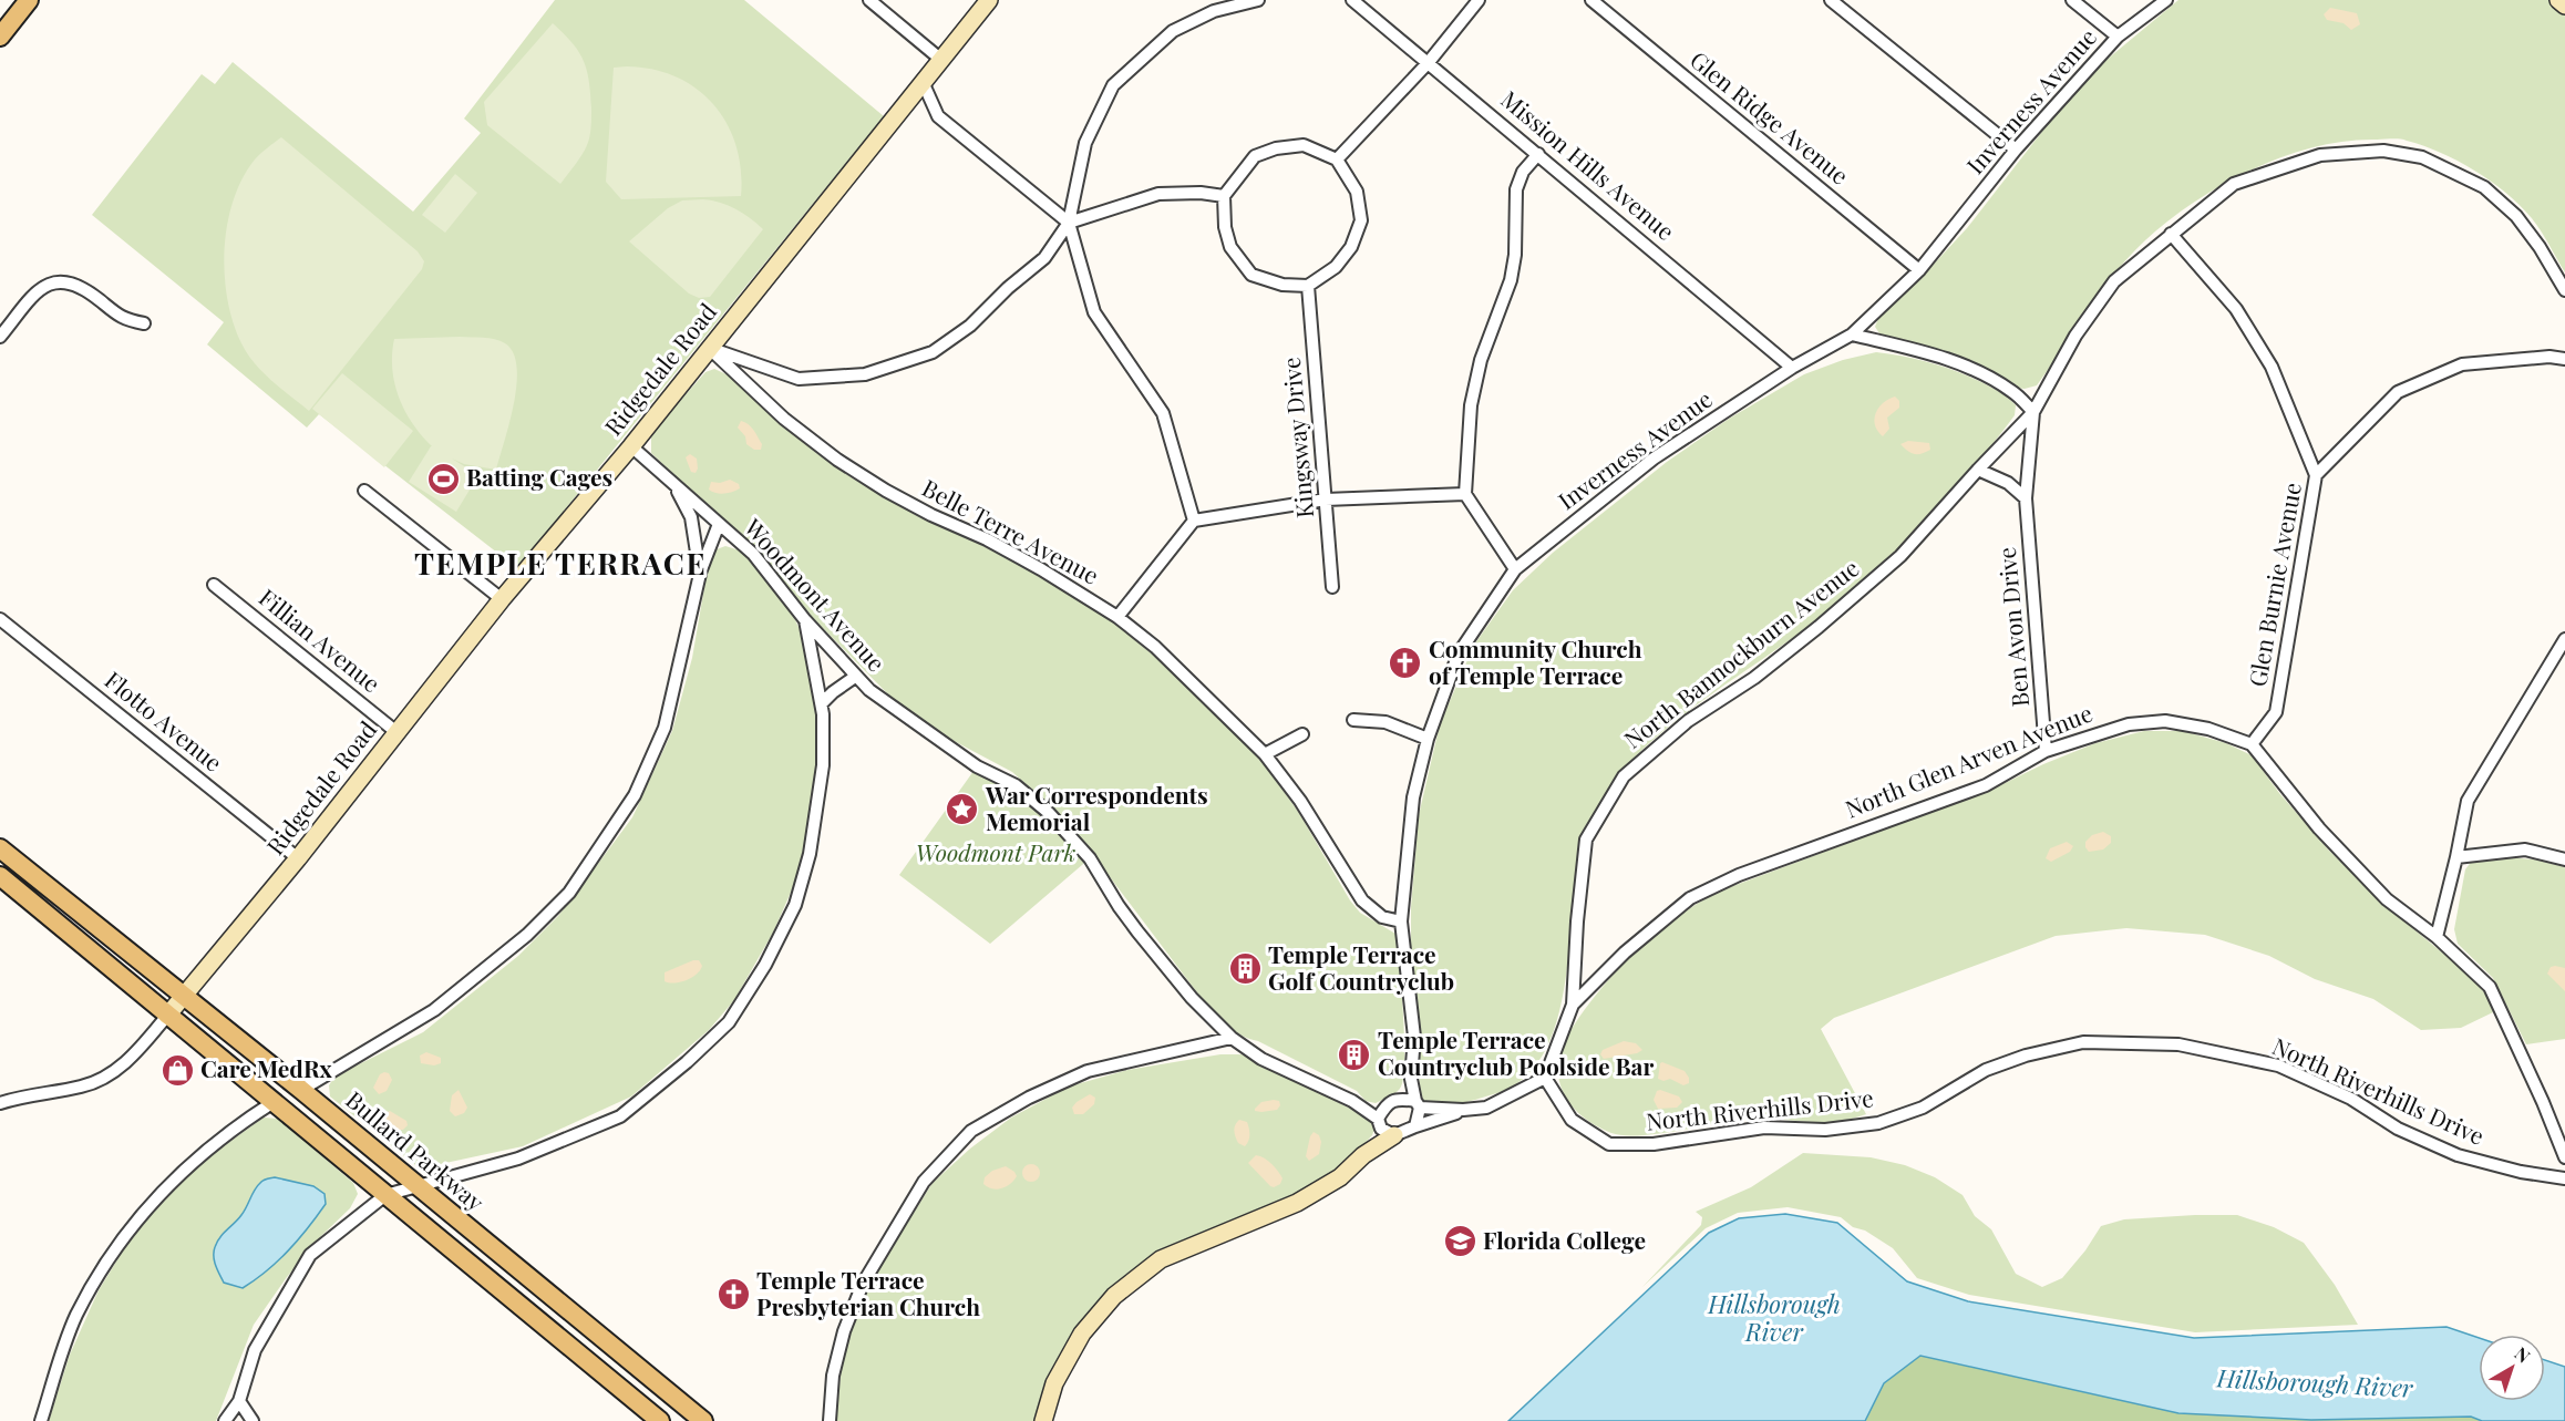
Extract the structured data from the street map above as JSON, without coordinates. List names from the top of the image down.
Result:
{
  "streets": {
    "main road": ["Bullard Parkway"],
    "street": [
      "Inverness Avenue",
      "Glen Ridge Avenue",
      "Mission Hills Avenue",
      "Ridgedale Road",
      "Kingsway Drive",
      "Belle Terre Avenue",
      "Glen Burnie Avenue",
      "Woodmont Avenue",
      "Ben Avon Drive",
      "Fillian Avenue",
      "North Bannockburn Avenue",
      "Flotto Avenue",
      "North Glen Arven Avenue",
      "North Riverhills Drive"
    ]
  },
  "crossings": [
    ["Inverness Avenue", "Glen Ridge Avenue"],
    ["Inverness Avenue", "Mission Hills Avenue"],
    ["Inverness Avenue", "Belle Terre Avenue"],
    ["Ridgedale Road", "Belle Terre Avenue"],
    ["Ridgedale Road", "Woodmont Avenue"],
    ["Ridgedale Road", "Fillian Avenue"],
    ["Ridgedale Road", "Flotto Avenue"],
    ["Ridgedale Road", "Bullard Parkway"],
    ["Glen Burnie Avenue", "North Glen Arven Avenue"],
    ["Ben Avon Drive", "North Bannockburn Avenue"],
    ["Ben Avon Drive", "North Glen Arven Avenue"],
    ["North Bannockburn Avenue", "North Glen Arven Avenue"],
    ["North Glen Arven Avenue", "North Riverhills Drive"]
  ],
  "districts": ["TEMPLE TERRACE"],
  "water": ["Hillsborough River"],
  "parks": ["Woodmont Park"],
  "places": {
    "sports": ["Batting Cages"],
    "church": ["Community Church of Temple Terrace", "Temple Terrace Presbyterian Church"],
    "place": ["War Correspondents Memorial"],
    "building": ["Temple Terrace Golf Countryclub", "Temple Terrace Countryclub Poolside Bar"],
    "shop": ["Care MedRx"],
    "school or university": ["Florida College"]
  },
  "north": "top right"
}
